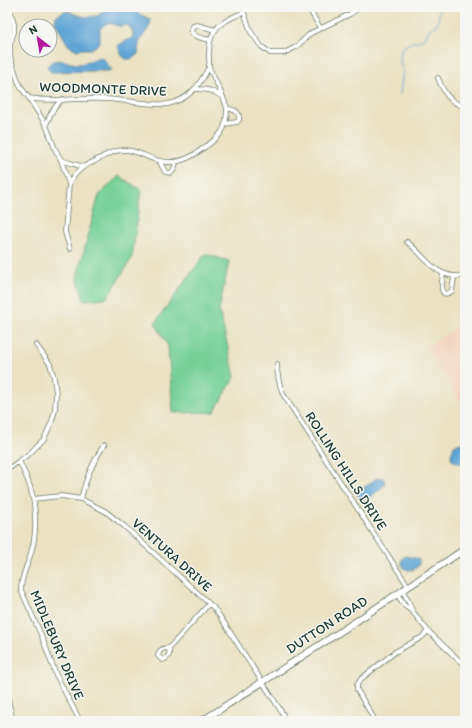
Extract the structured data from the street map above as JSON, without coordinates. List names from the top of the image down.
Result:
{
  "streets": {
    "street": [
      "WOODMONTE DRIVE",
      "ROLLING HILLS DRIVE",
      "VENTURA DRIVE",
      "DUTTON ROAD",
      "MIDLEBURY DRIVE"
    ]
  },
  "crossings": [
    ["ROLLING HILLS DRIVE", "DUTTON ROAD"],
    ["VENTURA DRIVE", "DUTTON ROAD"],
    ["VENTURA DRIVE", "MIDLEBURY DRIVE"]
  ],
  "north": "top left"
}
